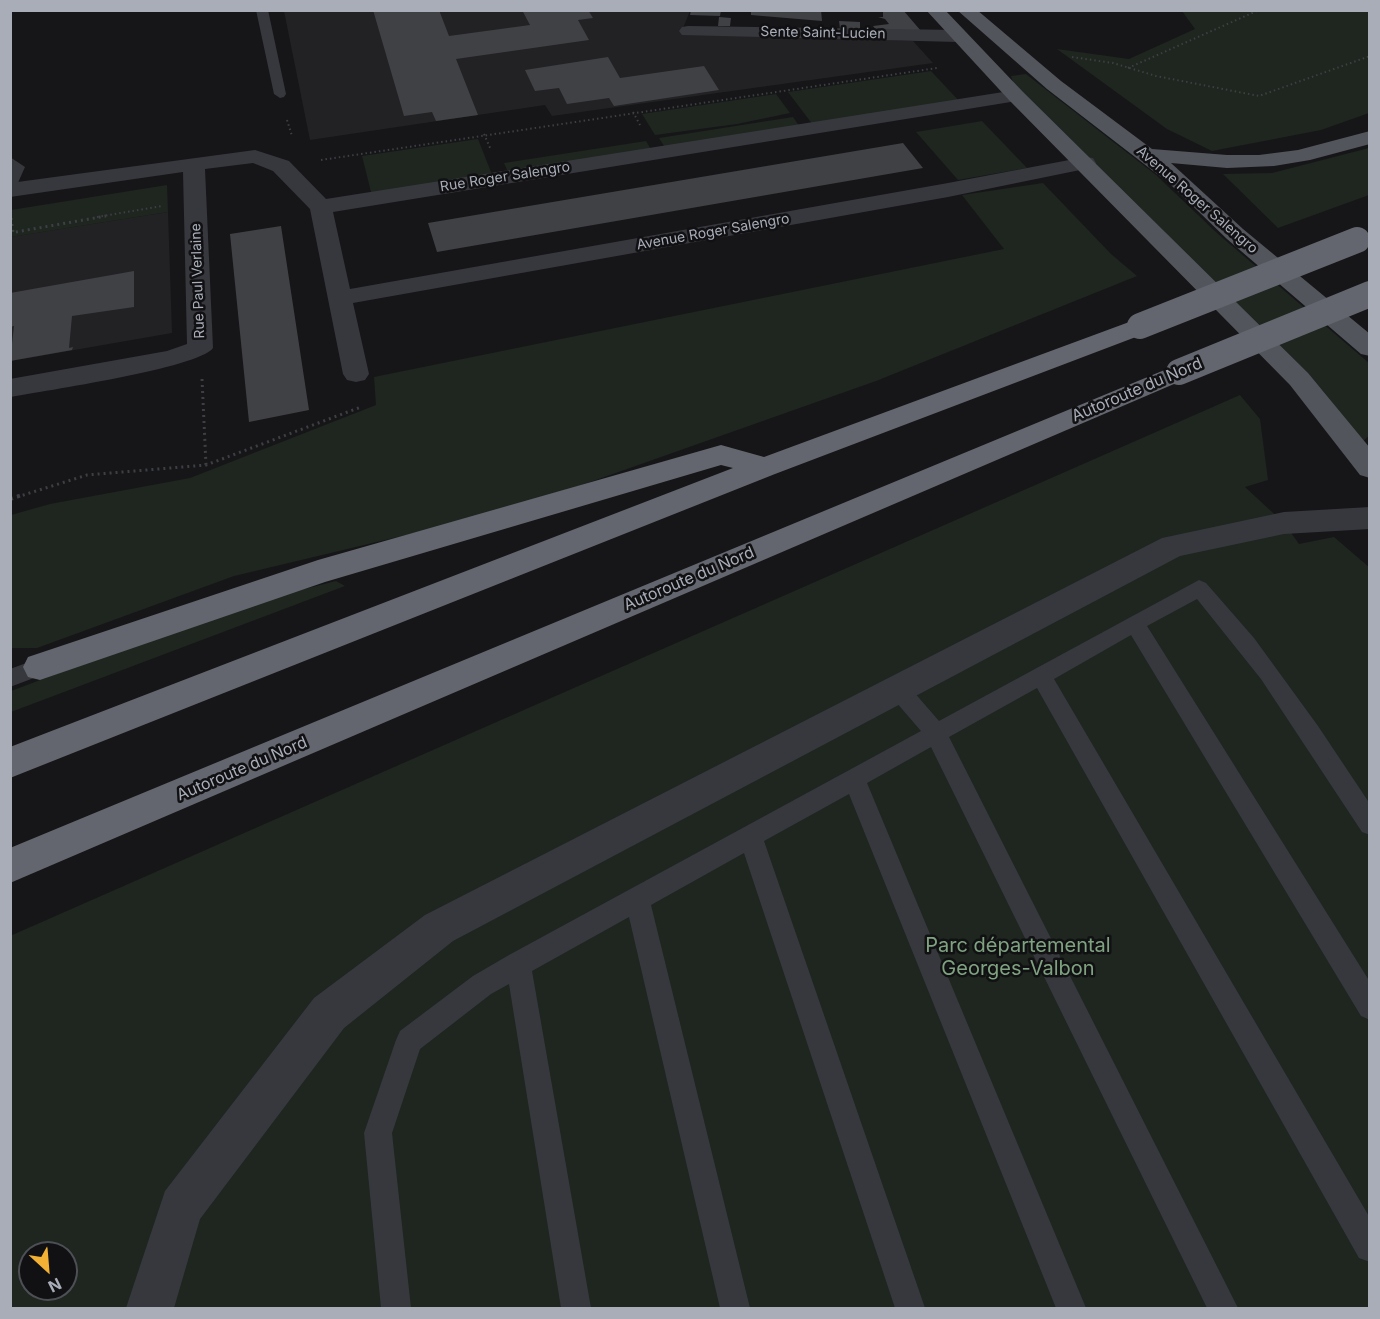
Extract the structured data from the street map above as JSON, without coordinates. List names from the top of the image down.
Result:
{
  "streets": {
    "highway": ["Autoroute du Nord"],
    "main road": ["Avenue Roger Salengro"],
    "street": ["Sente Saint-Lucien", "Rue Roger Salengro", "Rue Paul Verlaine"]
  },
  "parks": ["Parc départemental Georges-Valbon"],
  "north": "bottom right"
}
